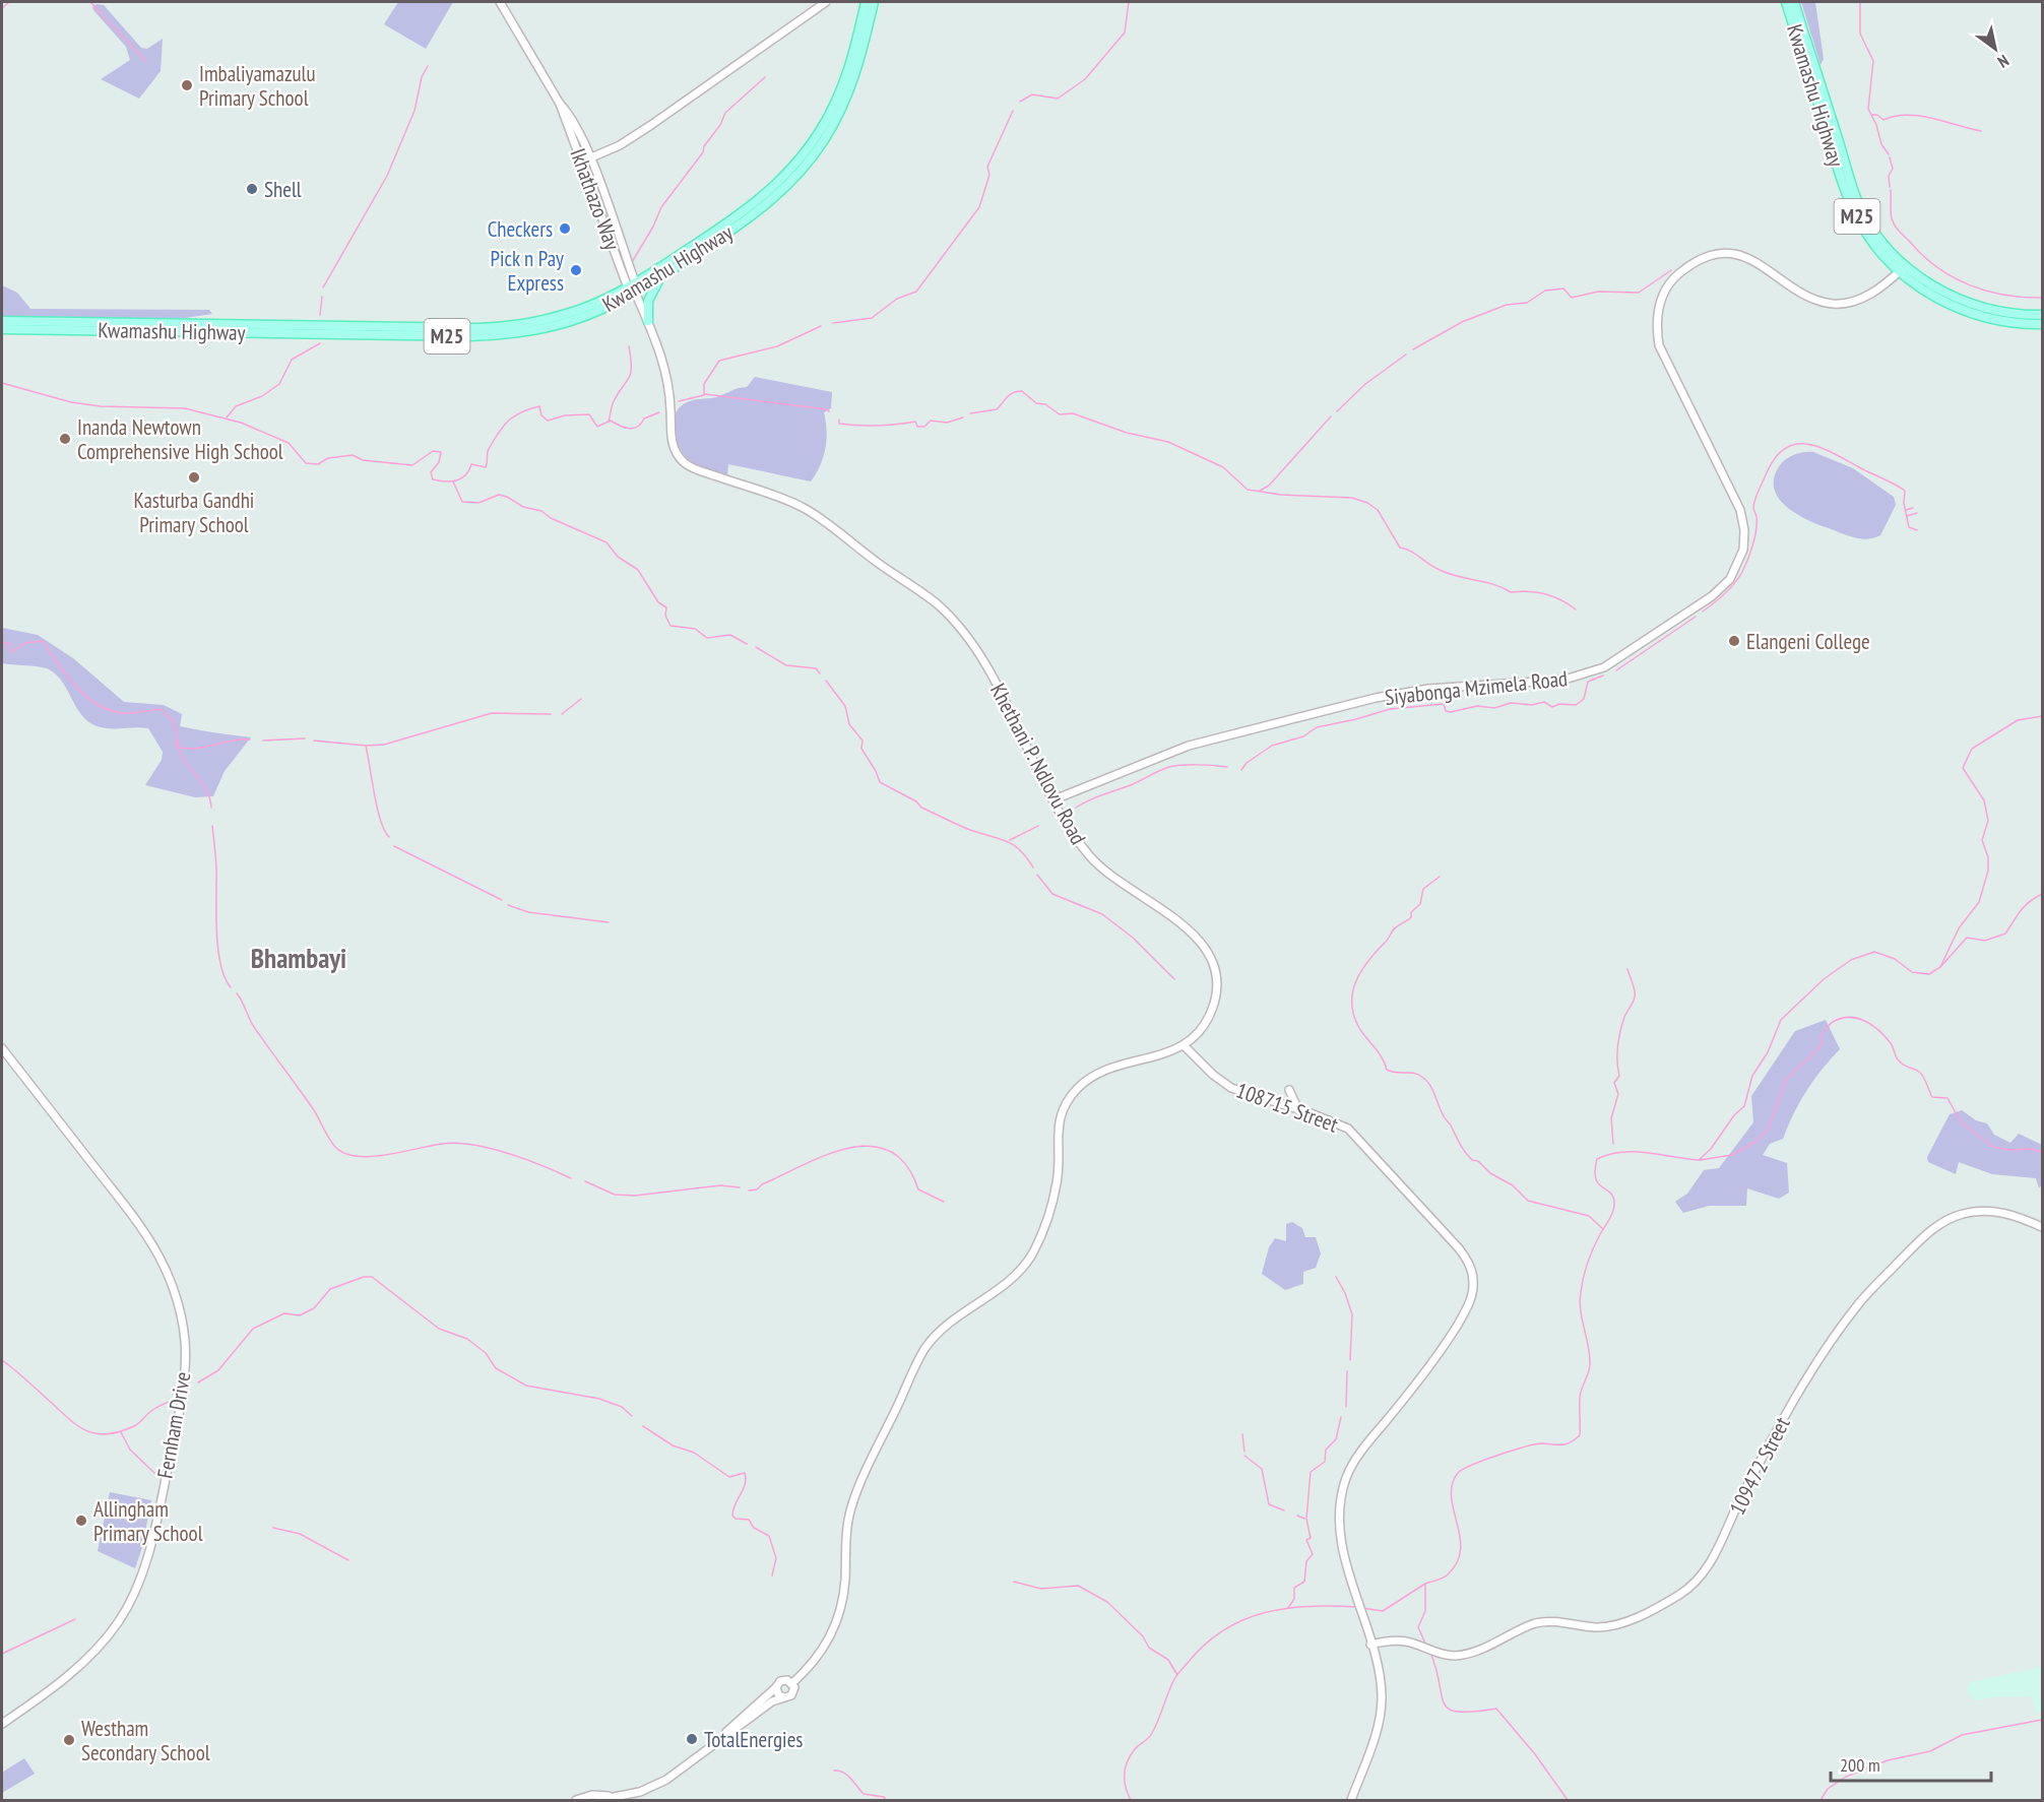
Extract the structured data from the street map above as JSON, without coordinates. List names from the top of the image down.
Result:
{
  "streets": {
    "main road": ["Kwamashu Highway", "M25"],
    "street": [
      "Ikhathazo Way",
      "Siyabonga Mzimela Road",
      "Khethani P. Ndlovu Road",
      "108715 Street",
      "Fernham Drive",
      "109472 Street"
    ]
  },
  "crossings": [
    ["Kwamashu Highway", "Ikhathazo Way"],
    ["Kwamashu Highway", "Siyabonga Mzimela Road"],
    ["Kwamashu Highway", "Khethani P. Ndlovu Road"],
    ["Ikhathazo Way", "Khethani P. Ndlovu Road"],
    ["Siyabonga Mzimela Road", "Khethani P. Ndlovu Road"],
    ["Khethani P. Ndlovu Road", "108715 Street"],
    ["108715 Street", "109472 Street"]
  ],
  "districts": ["Bhambayi"],
  "places": [
    "Imbaliyamazulu Primary School",
    "Shell",
    "Checkers",
    "Pick n Pay Express",
    "Inanda Newtown Comprehensive High School",
    "Kasturba Gandhi Primary School",
    "Elangeni College",
    "Allingham Primary School",
    "TotalEnergies",
    "Westham Secondary School"
  ],
  "scale_bar": "200 m",
  "north": "bottom right"
}
